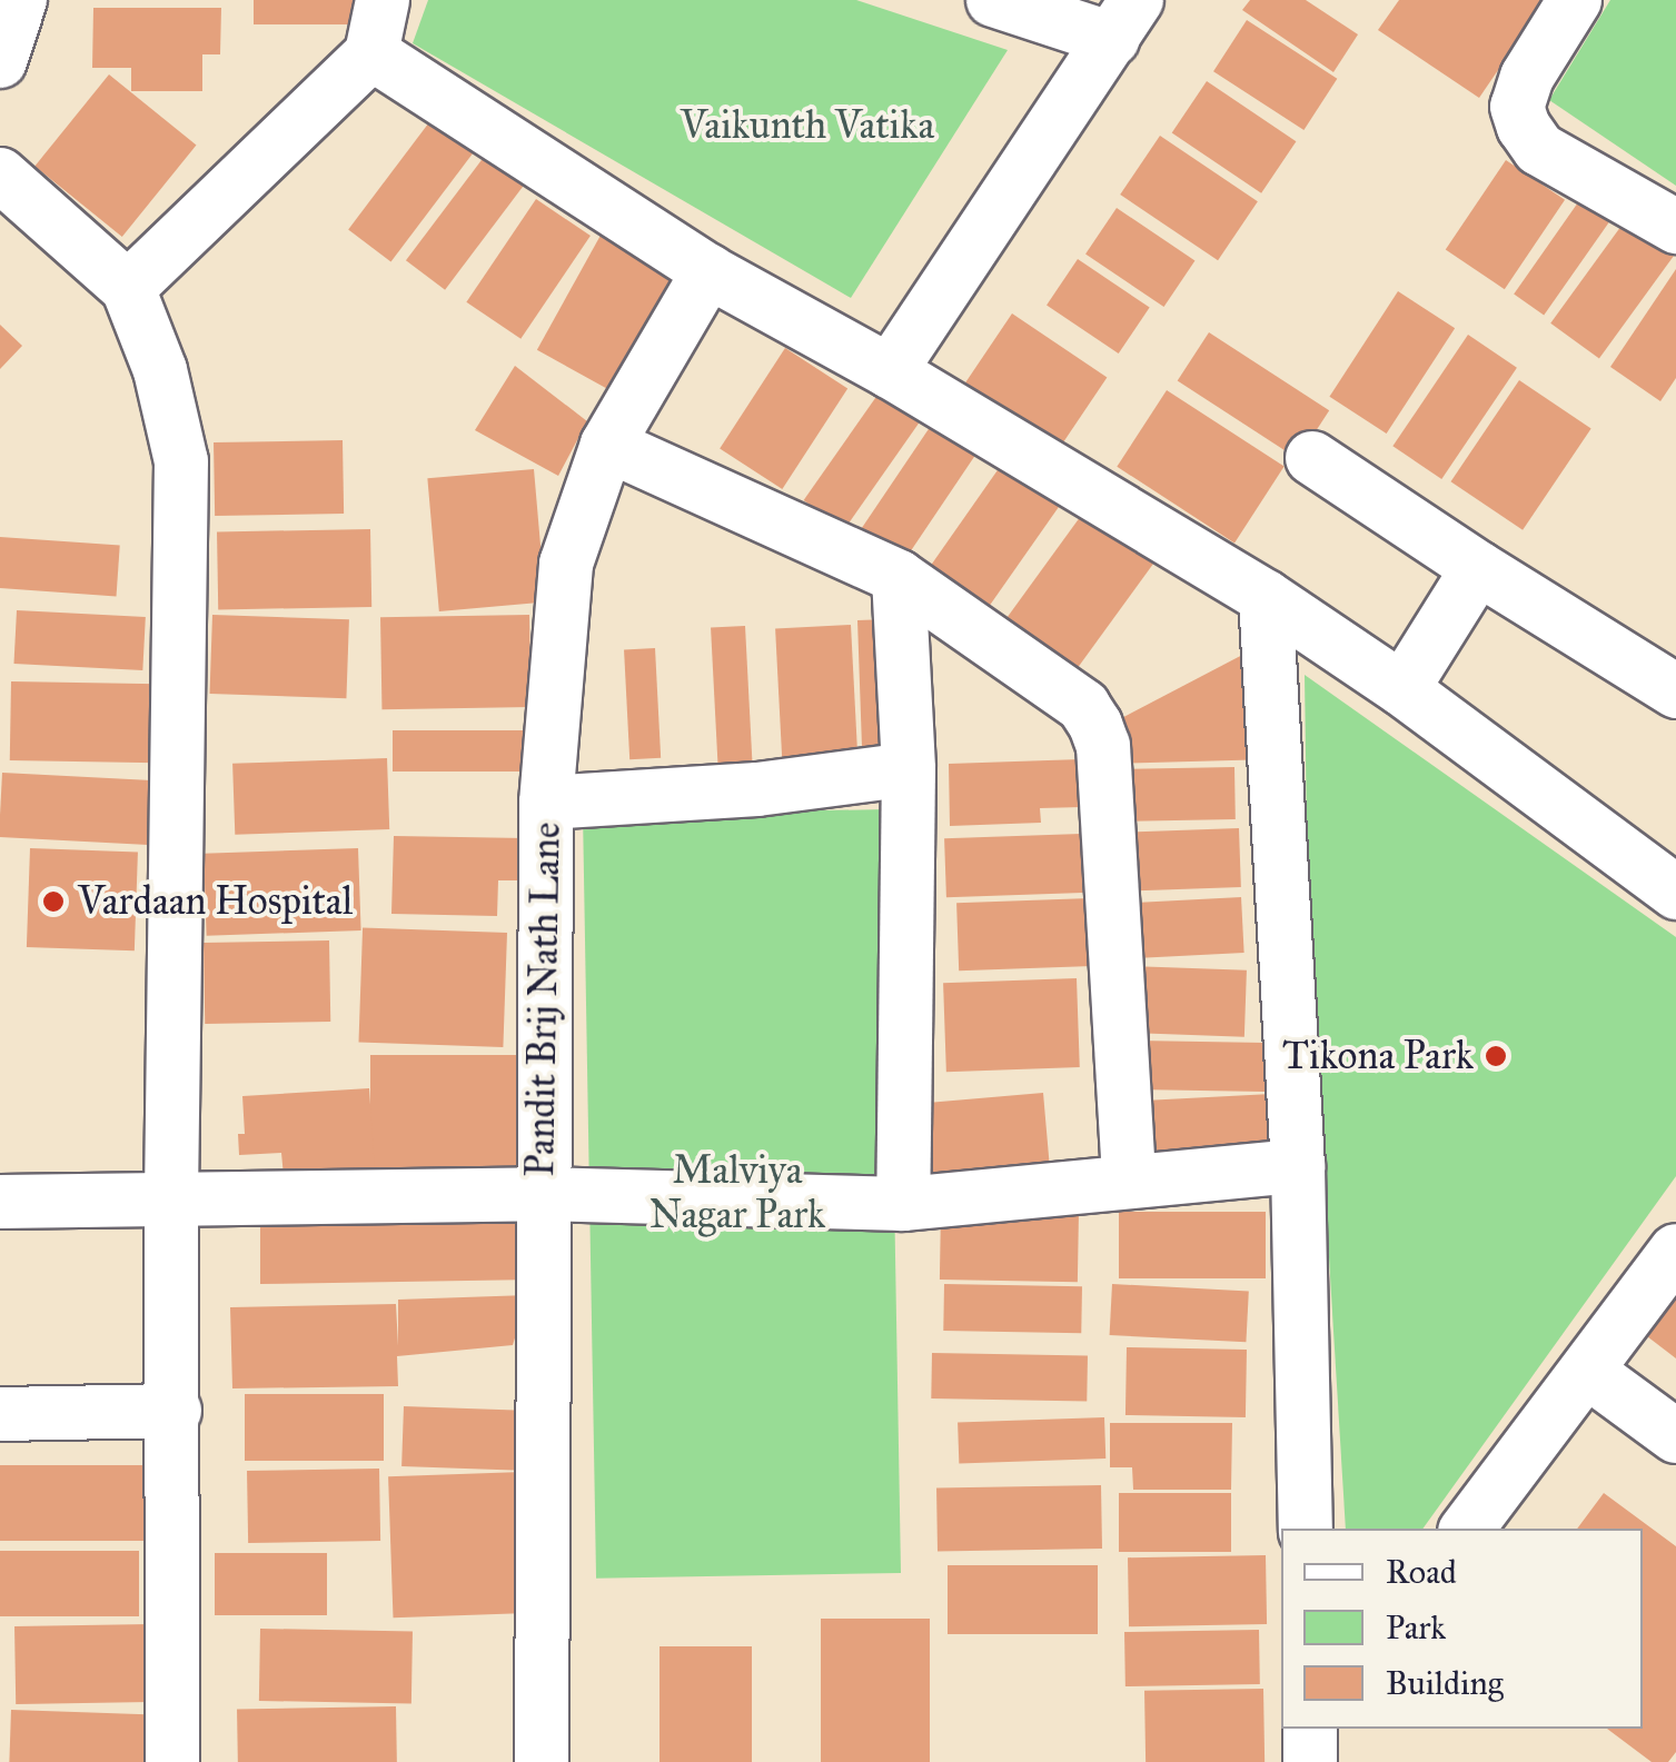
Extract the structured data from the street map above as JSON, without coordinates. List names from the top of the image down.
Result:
{
  "streets": {
    "street": ["Pandit Brij Nath Lane"]
  },
  "parks": ["Vaikunth Vatika", "Malviya Nagar Park"],
  "places": ["Vardaan Hospital", "Tikona Park"],
  "legend": ["Road", "Park", "Building"]
}
